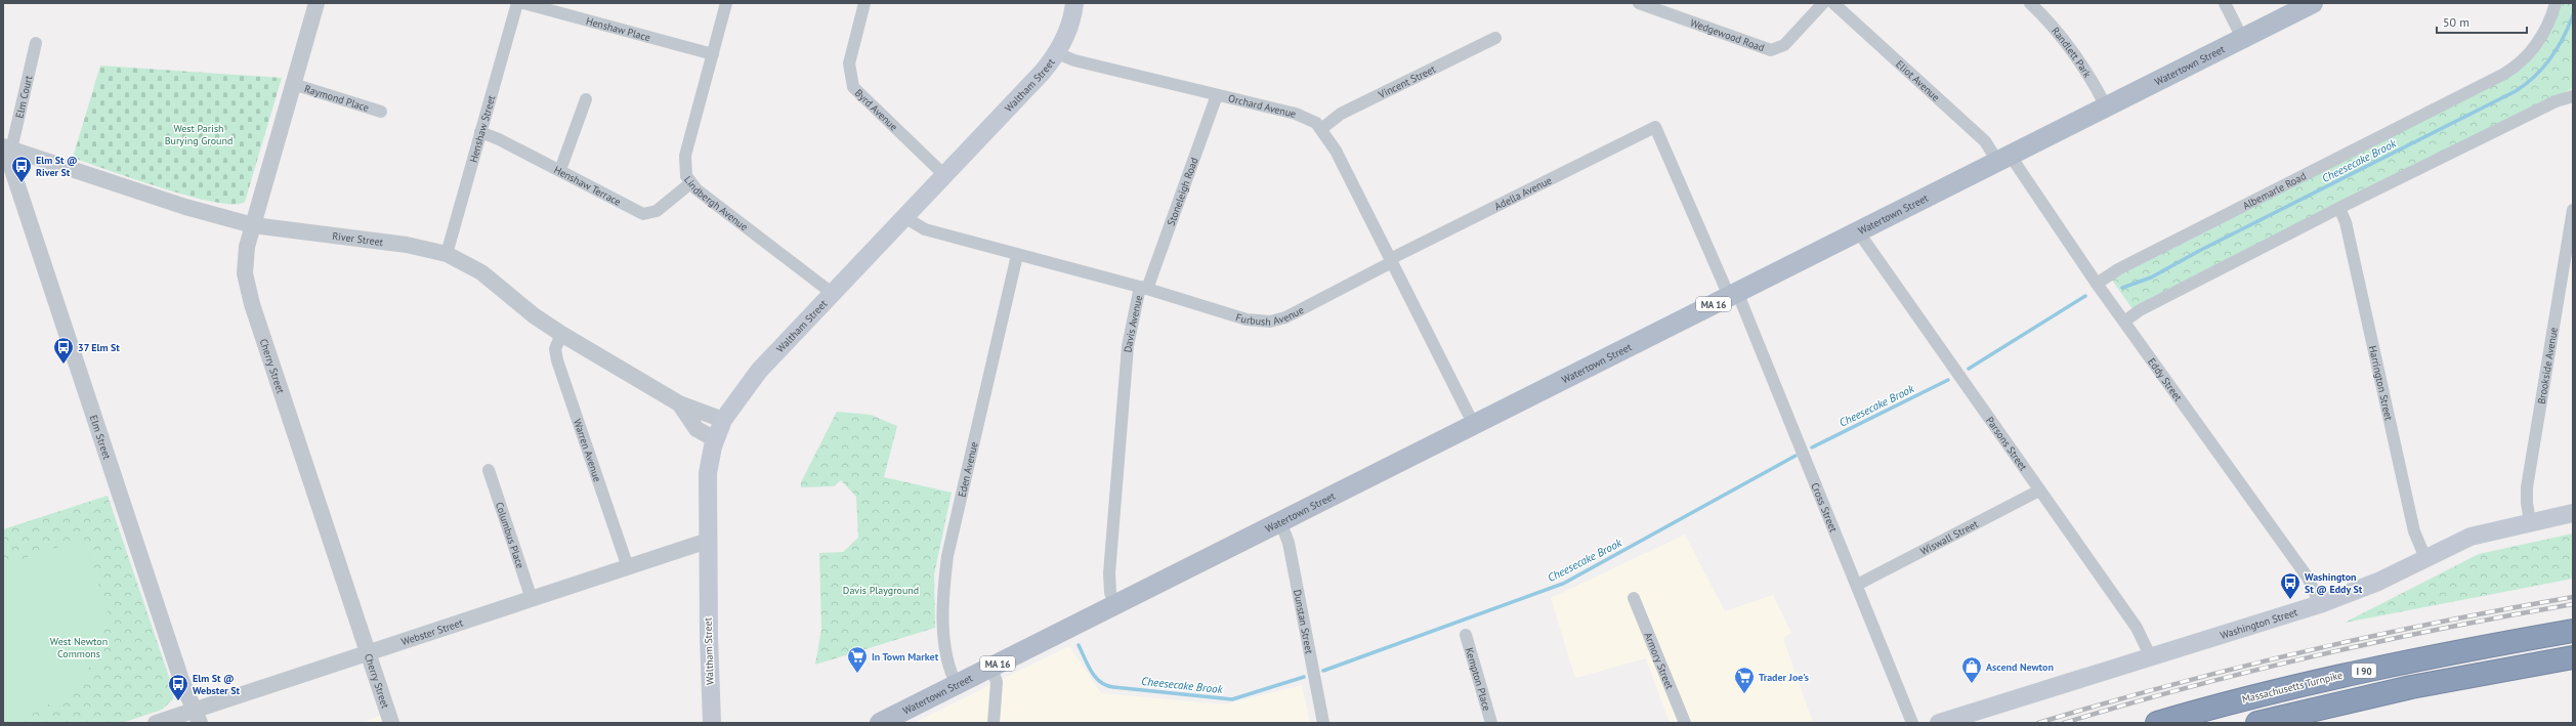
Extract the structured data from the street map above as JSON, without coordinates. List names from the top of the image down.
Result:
{
  "streets": {
    "highway": ["I 90", "Massachusetts Turnpike"],
    "main road": [
      "Watertown Street",
      "Waltham Street",
      "MA 16",
      "Washington Street"
    ],
    "street": [
      "Henshaw Place",
      "Wedgewood Road",
      "Randlett Park",
      "Eliot Avenue",
      "Vincent Street",
      "Elm Court",
      "Raymond Place",
      "Orchard Avenue",
      "Byrd Avenue",
      "Henshaw Street",
      "Henshaw Terrace",
      "Albemarle Road",
      "Stoneleigh Road",
      "Adella Avenue",
      "Lindbergh Avenue",
      "River Street",
      "Furbush Avenue",
      "Davis Avenue",
      "Cherry Street",
      "Brookside Avenue",
      "Eddy Street",
      "Harrington Street",
      "Elm Street",
      "Parsons Street",
      "Warren Avenue",
      "Eden Avenue",
      "Cross Street",
      "Columbus Place",
      "Wiswall Street",
      "Dunstan Street",
      "Webster Street",
      "Armory Street",
      "Kempton Place"
    ]
  },
  "crossings": [
    ["Henshaw Place", "Lindbergh Avenue"],
    ["Randlett Park", "Watertown Street"],
    ["Watertown Street", "Eliot Avenue"],
    ["Watertown Street", "Adella Avenue"],
    ["Watertown Street", "Davis Avenue"],
    ["Watertown Street", "Eddy Street"],
    ["Watertown Street", "Parsons Street"],
    ["Watertown Street", "Eden Avenue"],
    ["Watertown Street", "Cross Street"],
    ["Watertown Street", "Dunstan Street"],
    ["Eliot Avenue", "Eddy Street"],
    ["Vincent Street", "Orchard Avenue"],
    ["Waltham Street", "Orchard Avenue"],
    ["Waltham Street", "Byrd Avenue"],
    ["Waltham Street", "Lindbergh Avenue"],
    ["Waltham Street", "River Street"],
    ["Waltham Street", "Davis Avenue"],
    ["Waltham Street", "Webster Street"],
    ["Elm Court", "River Street"],
    ["Elm Court", "Elm Street"],
    ["Raymond Place", "Cherry Street"],
    ["Orchard Avenue", "Stoneleigh Road"],
    ["Orchard Avenue", "Adella Avenue"],
    ["Orchard Avenue", "Furbush Avenue"],
    ["Henshaw Street", "Henshaw Terrace"],
    ["Henshaw Street", "River Street"],
    ["Henshaw Terrace", "Lindbergh Avenue"],
    ["Albemarle Road", "Eddy Street"],
    ["Stoneleigh Road", "Furbush Avenue"],
    ["Stoneleigh Road", "Davis Avenue"],
    ["Adella Avenue", "Furbush Avenue"],
    ["Adella Avenue", "Cross Street"],
    ["River Street", "Cherry Street"],
    ["River Street", "Elm Street"],
    ["River Street", "Warren Avenue"],
    ["Furbush Avenue", "Davis Avenue"],
    ["Davis Avenue", "Eden Avenue"],
    ["Cherry Street", "Webster Street"],
    ["Brookside Avenue", "Washington Street"],
    ["Eddy Street", "Washington Street"],
    ["Harrington Street", "Washington Street"],
    ["Elm Street", "Webster Street"],
    ["Parsons Street", "Wiswall Street"],
    ["Parsons Street", "Washington Street"],
    ["Warren Avenue", "Webster Street"],
    ["Cross Street", "Wiswall Street"],
    ["Columbus Place", "Webster Street"]
  ],
  "water": ["Cheesecake Brook"],
  "parks": ["West Parish Burying Ground", "Davis Playground", "West Newton Commons"],
  "places": {
    "bus stop": [
      "Elm St @ River St",
      "37 Elm St",
      "Washington St @ Eddy St",
      "Elm St @ Webster St"
    ],
    "supermarket": ["In Town Market", "Trader Joe's"],
    "shop": ["Ascend Newton"]
  },
  "scale_bar": "50 m"
}
